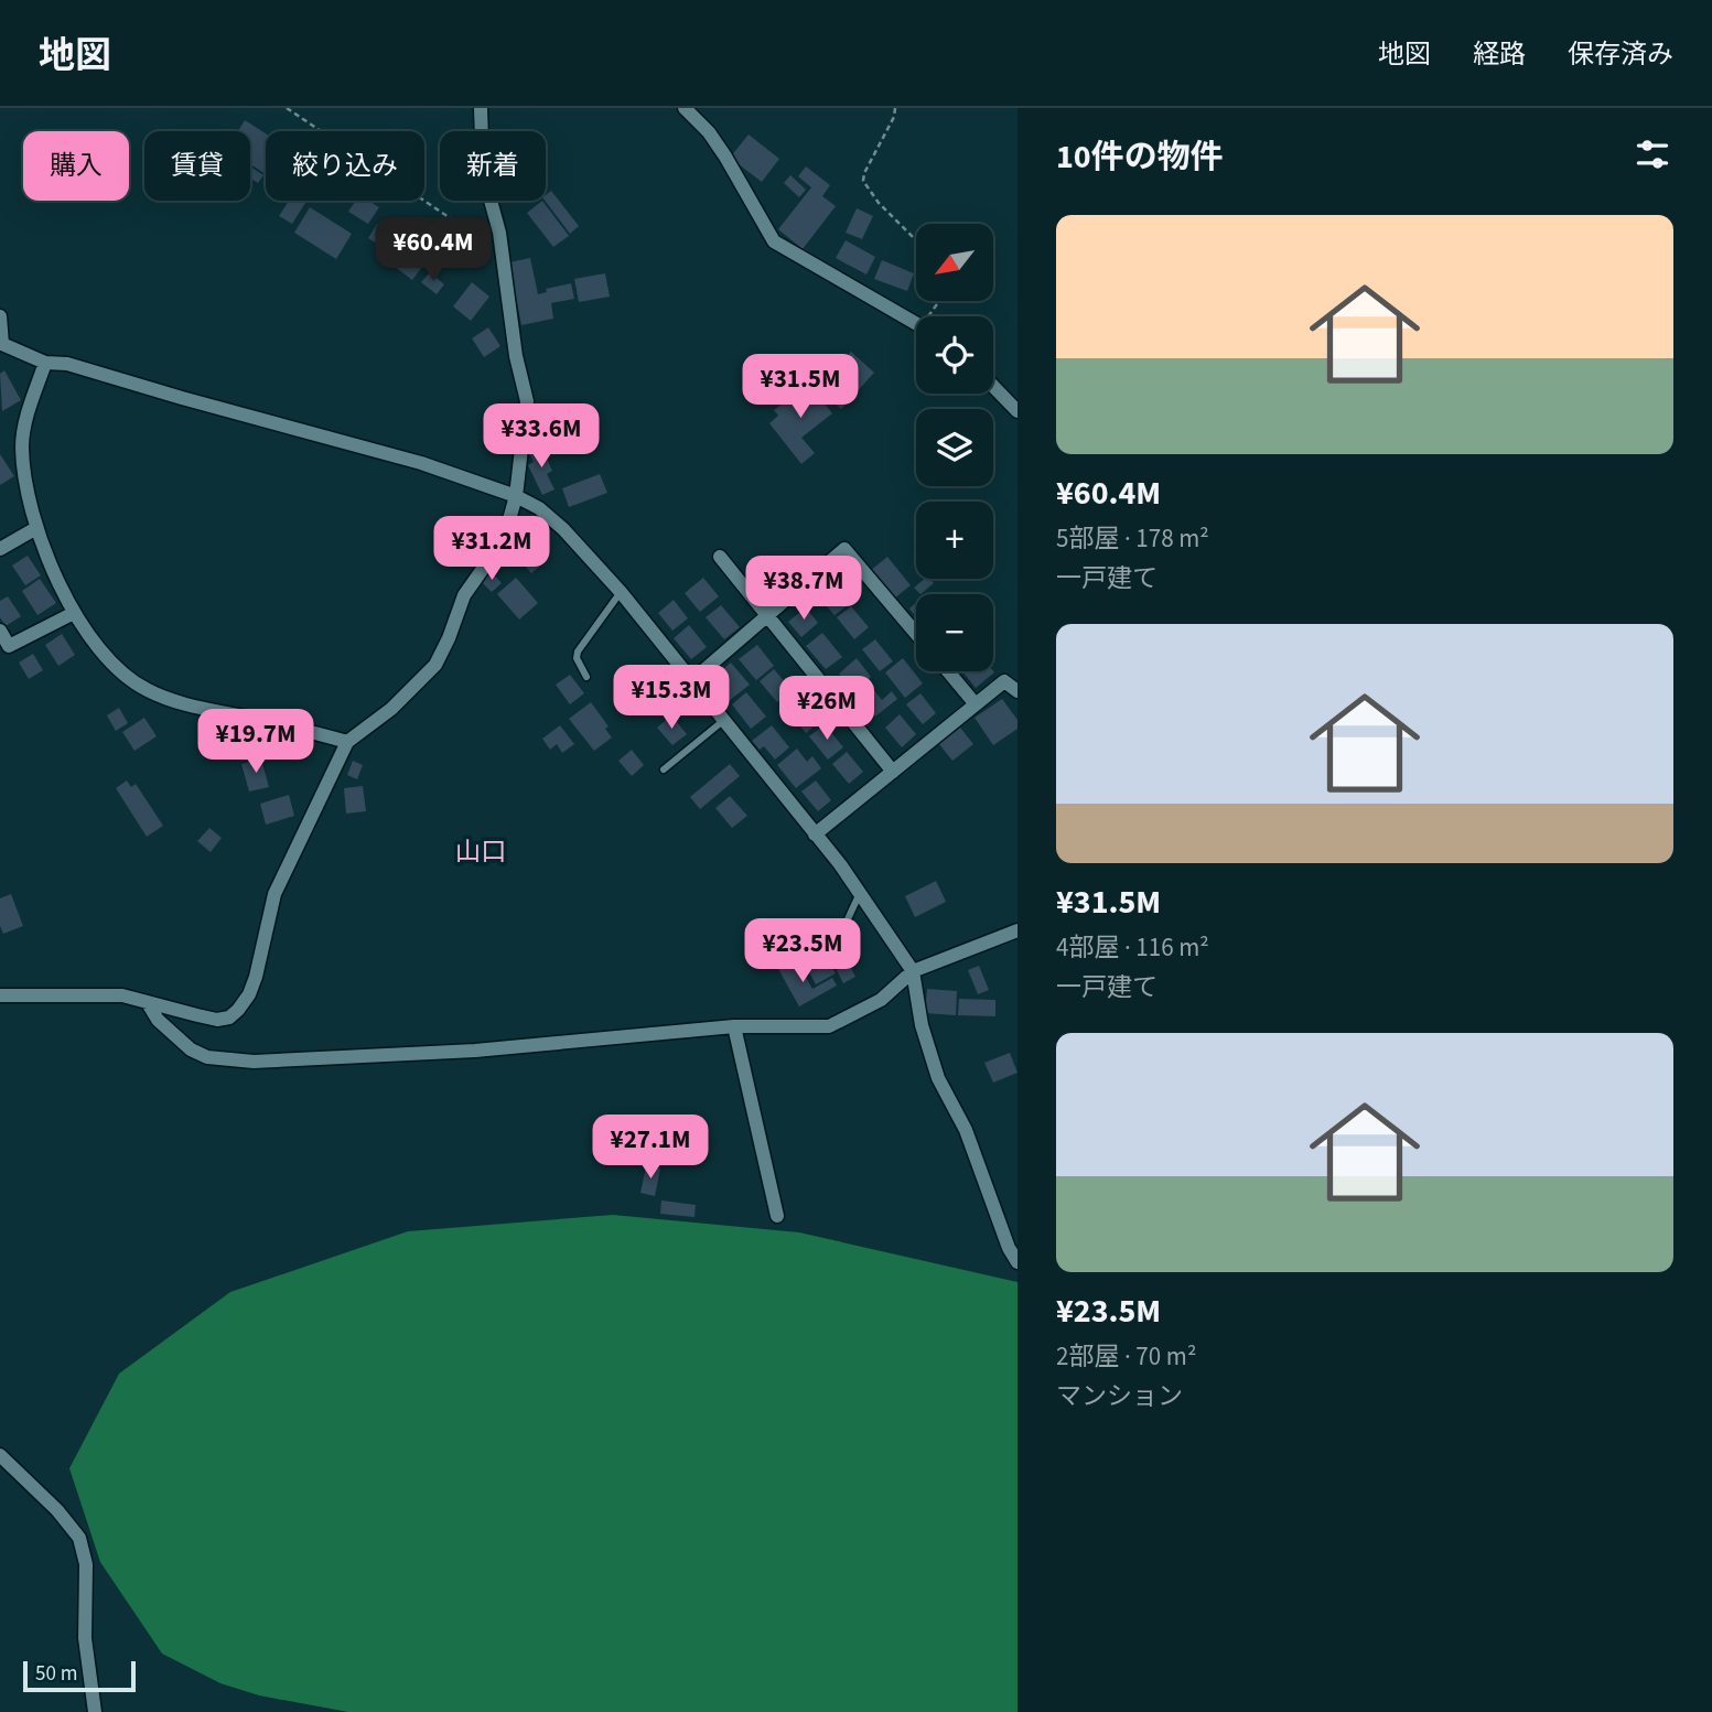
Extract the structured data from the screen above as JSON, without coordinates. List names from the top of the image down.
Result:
{
  "districts": ["山口"],
  "scale_bar": "50 m",
  "north": "bottom left",
  "page": {
    "header": "地図",
    "nav": ["地図", "経路", "保存済み"],
    "heading": "10件の物件",
    "chip": [
      "購入",
      "賃貸",
      "絞り込み",
      "新着"
    ],
    "list": [
      {
        "name": "¥60.4M",
        "note": "5部屋 · 178 m² · 一戸建て"
      },
      {
        "name": "¥31.5M",
        "note": "4部屋 · 116 m² · 一戸建て"
      },
      {
        "name": "¥23.5M",
        "note": "2部屋 · 70 m² · マンション"
      }
    ],
    "price": [
      "¥60.4M",
      "¥31.5M",
      "¥33.6M",
      "¥31.2M",
      "¥38.7M",
      "¥15.3M",
      "¥26M",
      "¥19.7M",
      "¥23.5M",
      "¥27.1M"
    ],
    "map_buttons": ["+", "−"],
    "scale": "50 m"
  }
}
